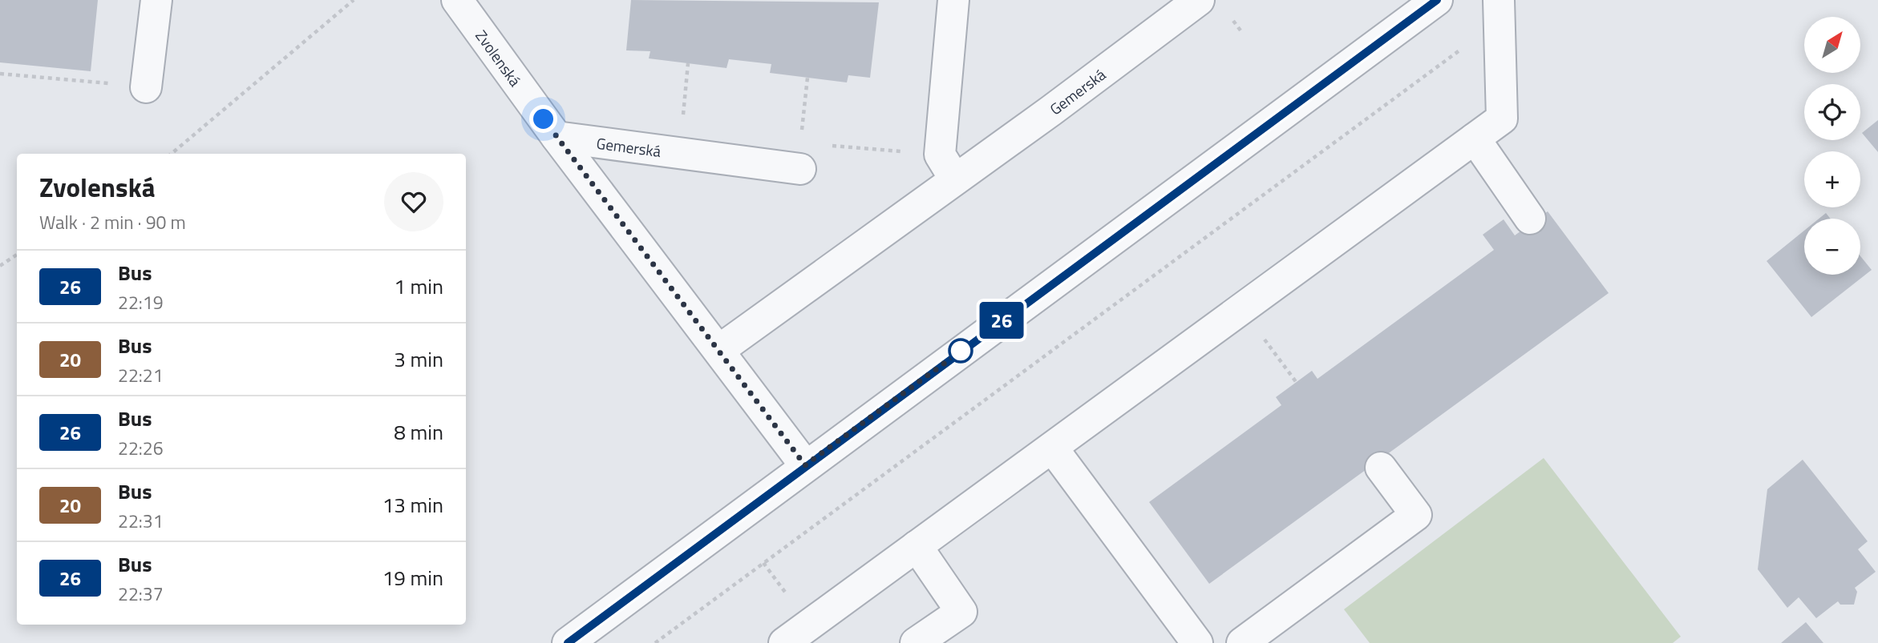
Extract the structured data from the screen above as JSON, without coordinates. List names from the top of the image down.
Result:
{
  "streets": {
    "street": ["Zvolenská", "Gemerská"]
  },
  "crossings": [
    ["Zvolenská", "Gemerská"]
  ],
  "lines": ["bus line 26"],
  "north": "top right",
  "page": {
    "on_map": "26",
    "map_buttons": ["+", "−"],
    "heading": ["Zvolenská", "Walk · 2 min · 90 m"],
    "list": [
      {
        "mark": "26",
        "name": "Bus",
        "note": "22:19",
        "value": "1 min"
      },
      {
        "mark": "20",
        "name": "Bus",
        "note": "22:21",
        "value": "3 min"
      },
      {
        "mark": "26",
        "name": "Bus",
        "note": "22:26",
        "value": "8 min"
      },
      {
        "mark": "20",
        "name": "Bus",
        "note": "22:31",
        "value": "13 min"
      },
      {
        "mark": "26",
        "name": "Bus",
        "note": "22:37",
        "value": "19 min"
      }
    ]
  }
}
